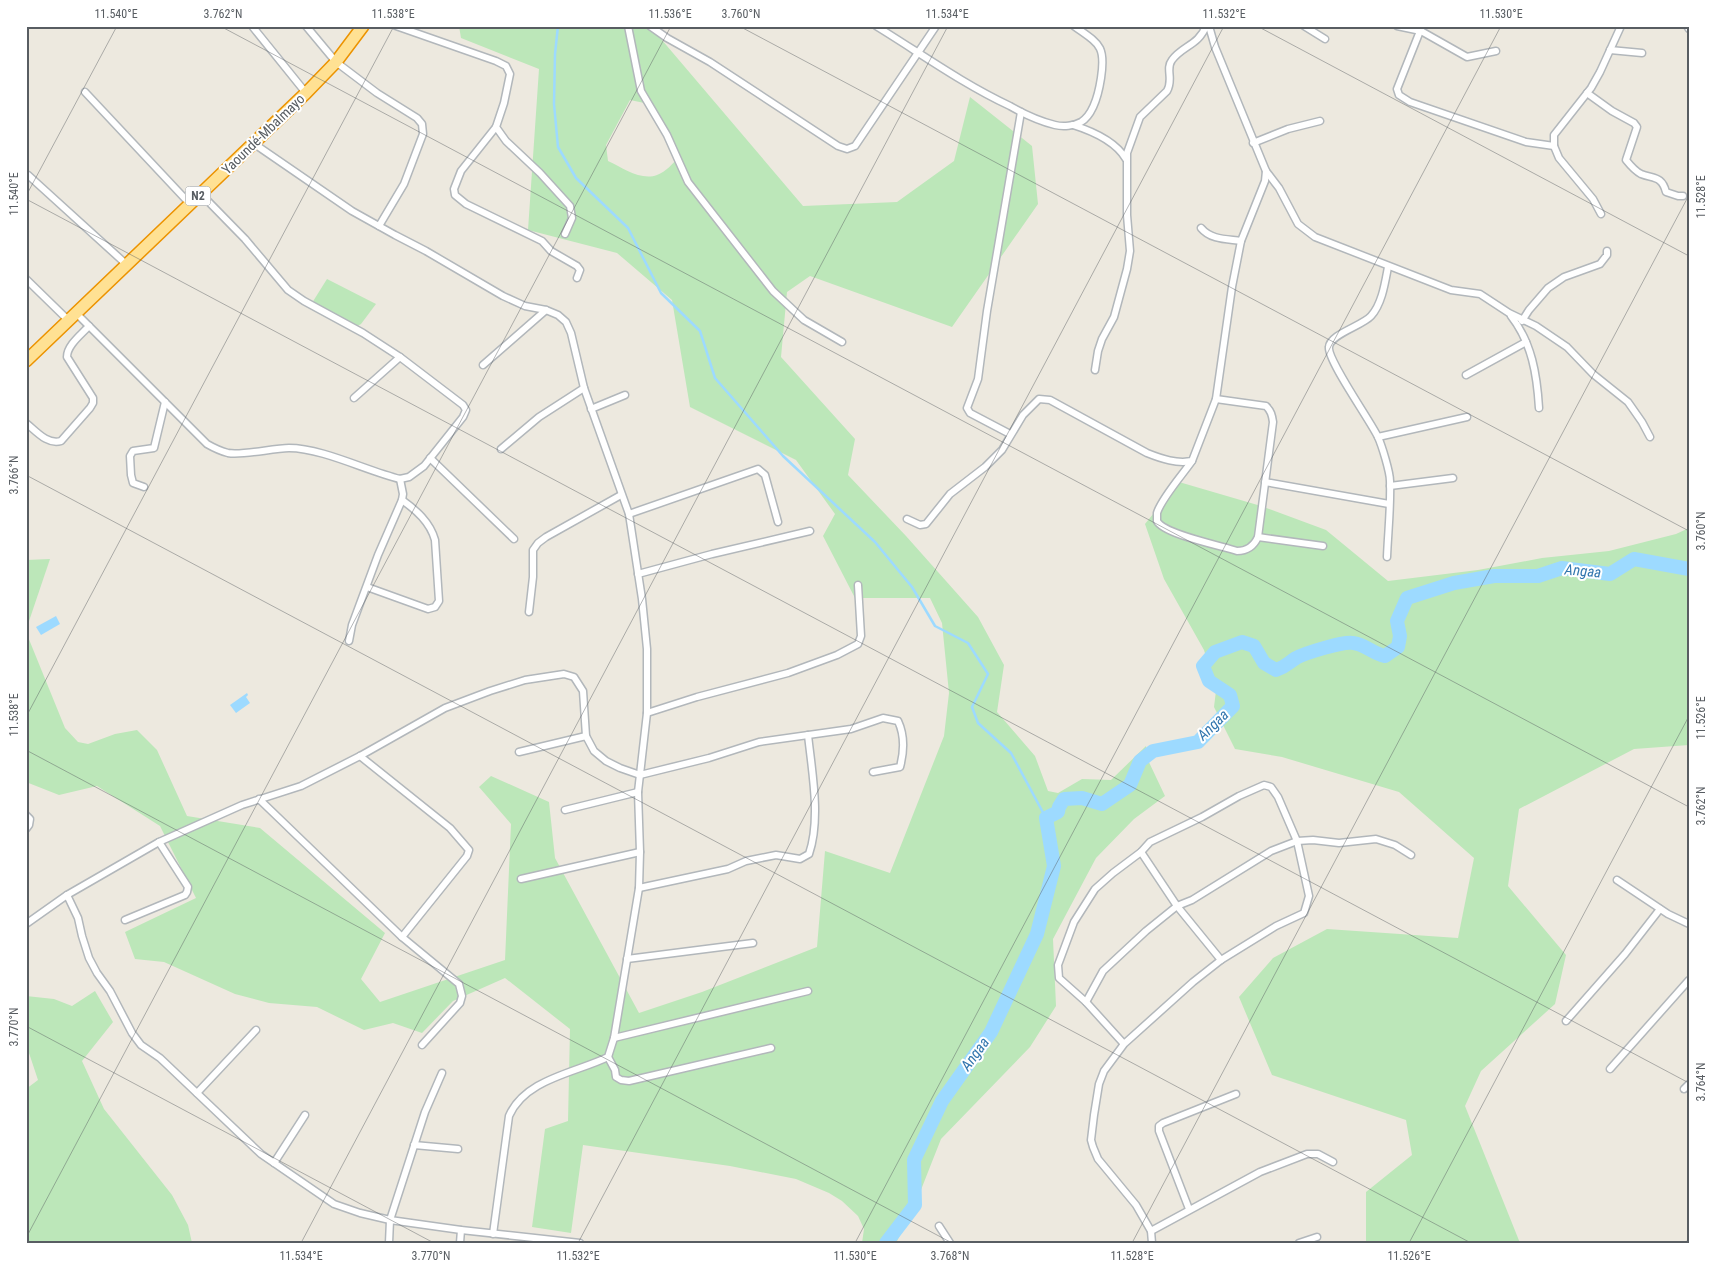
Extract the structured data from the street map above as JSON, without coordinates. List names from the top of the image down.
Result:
{
  "streets": {
    "highway": ["Yaoundé-Mbalmayo", "N2"]
  },
  "water": ["Angaa"],
  "coordinates": [
    "11.540°E",
    "3.762°N",
    "11.538°E",
    "11.536°E",
    "3.760°N",
    "11.534°E",
    "11.532°E",
    "11.530°E",
    "11.528°E",
    "3.766°N",
    "11.526°E",
    "3.770°N",
    "3.764°N",
    "3.768°N"
  ]
}
